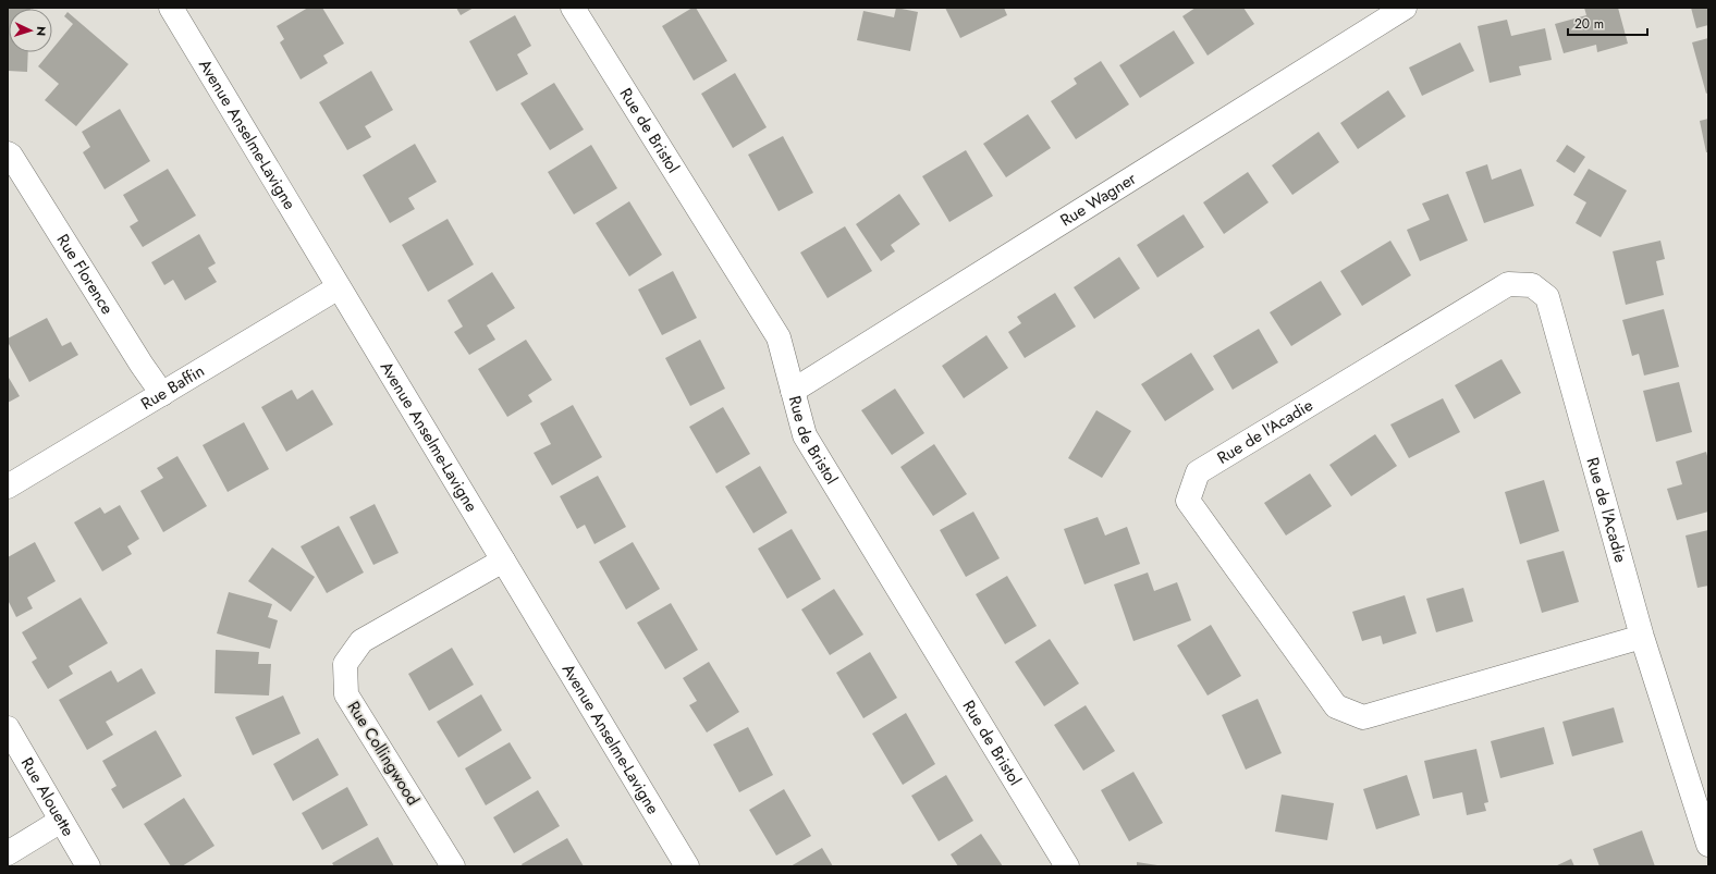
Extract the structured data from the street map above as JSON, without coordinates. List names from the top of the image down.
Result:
{
  "streets": {
    "street": [
      "Rue de Bristol",
      "Avenue Anselme-Lavigne",
      "Rue Wagner",
      "Rue Florence",
      "Rue Baffin",
      "Rue de l'Acadie",
      "Rue Collingwood",
      "Rue Alouette"
    ]
  },
  "crossings": [
    ["Rue de Bristol", "Rue Wagner"],
    ["Avenue Anselme-Lavigne", "Rue Baffin"],
    ["Avenue Anselme-Lavigne", "Rue Collingwood"],
    ["Rue Florence", "Rue Baffin"]
  ],
  "scale_bar": "20 m",
  "north": "right"
}
